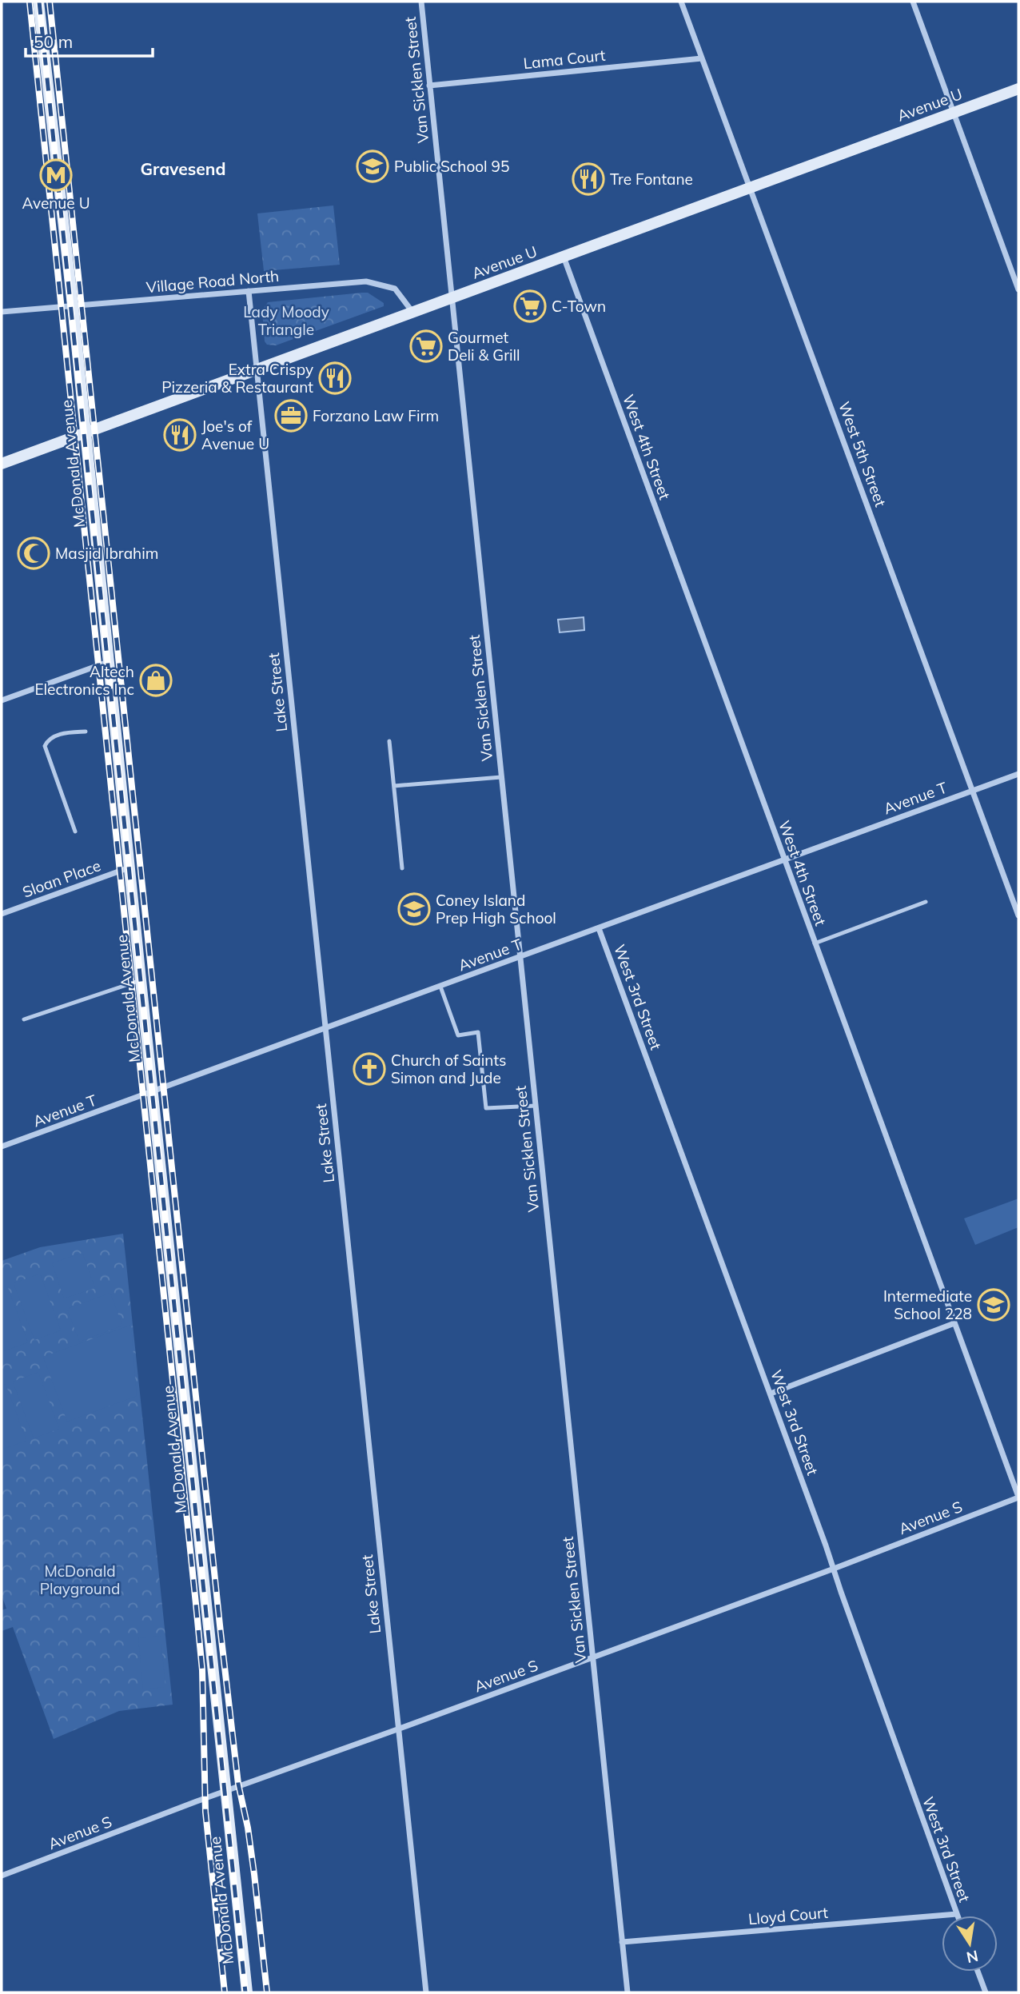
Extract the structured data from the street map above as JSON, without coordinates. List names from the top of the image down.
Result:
{
  "streets": {
    "main road": ["Avenue U", "McDonald Avenue"],
    "street": [
      "Lama Court",
      "Van Sicklen Street",
      "Village Road North",
      "West 4th Street",
      "West 5th Street",
      "Lake Street",
      "Avenue T",
      "Sloan Place",
      "West 3rd Street",
      "Avenue S",
      "Lloyd Court"
    ]
  },
  "crossings": [
    ["Lama Court", "Van Sicklen Street"],
    ["Lama Court", "West 5th Street"],
    ["Van Sicklen Street", "Avenue U"],
    ["Van Sicklen Street", "Avenue T"],
    ["Van Sicklen Street", "Avenue S"],
    ["Van Sicklen Street", "Lloyd Court"],
    ["Avenue U", "Village Road North"],
    ["Avenue U", "West 4th Street"],
    ["Avenue U", "West 5th Street"],
    ["Avenue U", "McDonald Avenue"],
    ["Avenue U", "Lake Street"],
    ["Village Road North", "McDonald Avenue"],
    ["Village Road North", "Lake Street"],
    ["West 4th Street", "Avenue T"],
    ["West 4th Street", "Avenue S"],
    ["West 5th Street", "Avenue T"],
    ["McDonald Avenue", "Avenue T"],
    ["McDonald Avenue", "Sloan Place"],
    ["McDonald Avenue", "Avenue S"],
    ["Lake Street", "Avenue T"],
    ["Lake Street", "Avenue S"],
    ["Avenue T", "West 3rd Street"],
    ["West 3rd Street", "Avenue S"],
    ["West 3rd Street", "Lloyd Court"]
  ],
  "districts": ["Gravesend"],
  "parks": ["Lady Moody Triangle", "McDonald Playground"],
  "places": {
    "school or university": ["Public School 95", "Coney Island Prep High School", "Intermediate School 228"],
    "metro station": ["Avenue U"],
    "restaurant": ["Tre Fontane", "Extra Crispy Pizzeria & Restaurant", "Joe's of Avenue U"],
    "supermarket": ["C-Town", "Gourmet Deli & Grill"],
    "office": ["Forzano Law Firm"],
    "mosque": ["Masjid Ibrahim"],
    "shop": ["Altech Electronics Inc"],
    "church": ["Church of Saints Simon and Jude"]
  },
  "scale_bar": "50 m",
  "north": "bottom"
}
